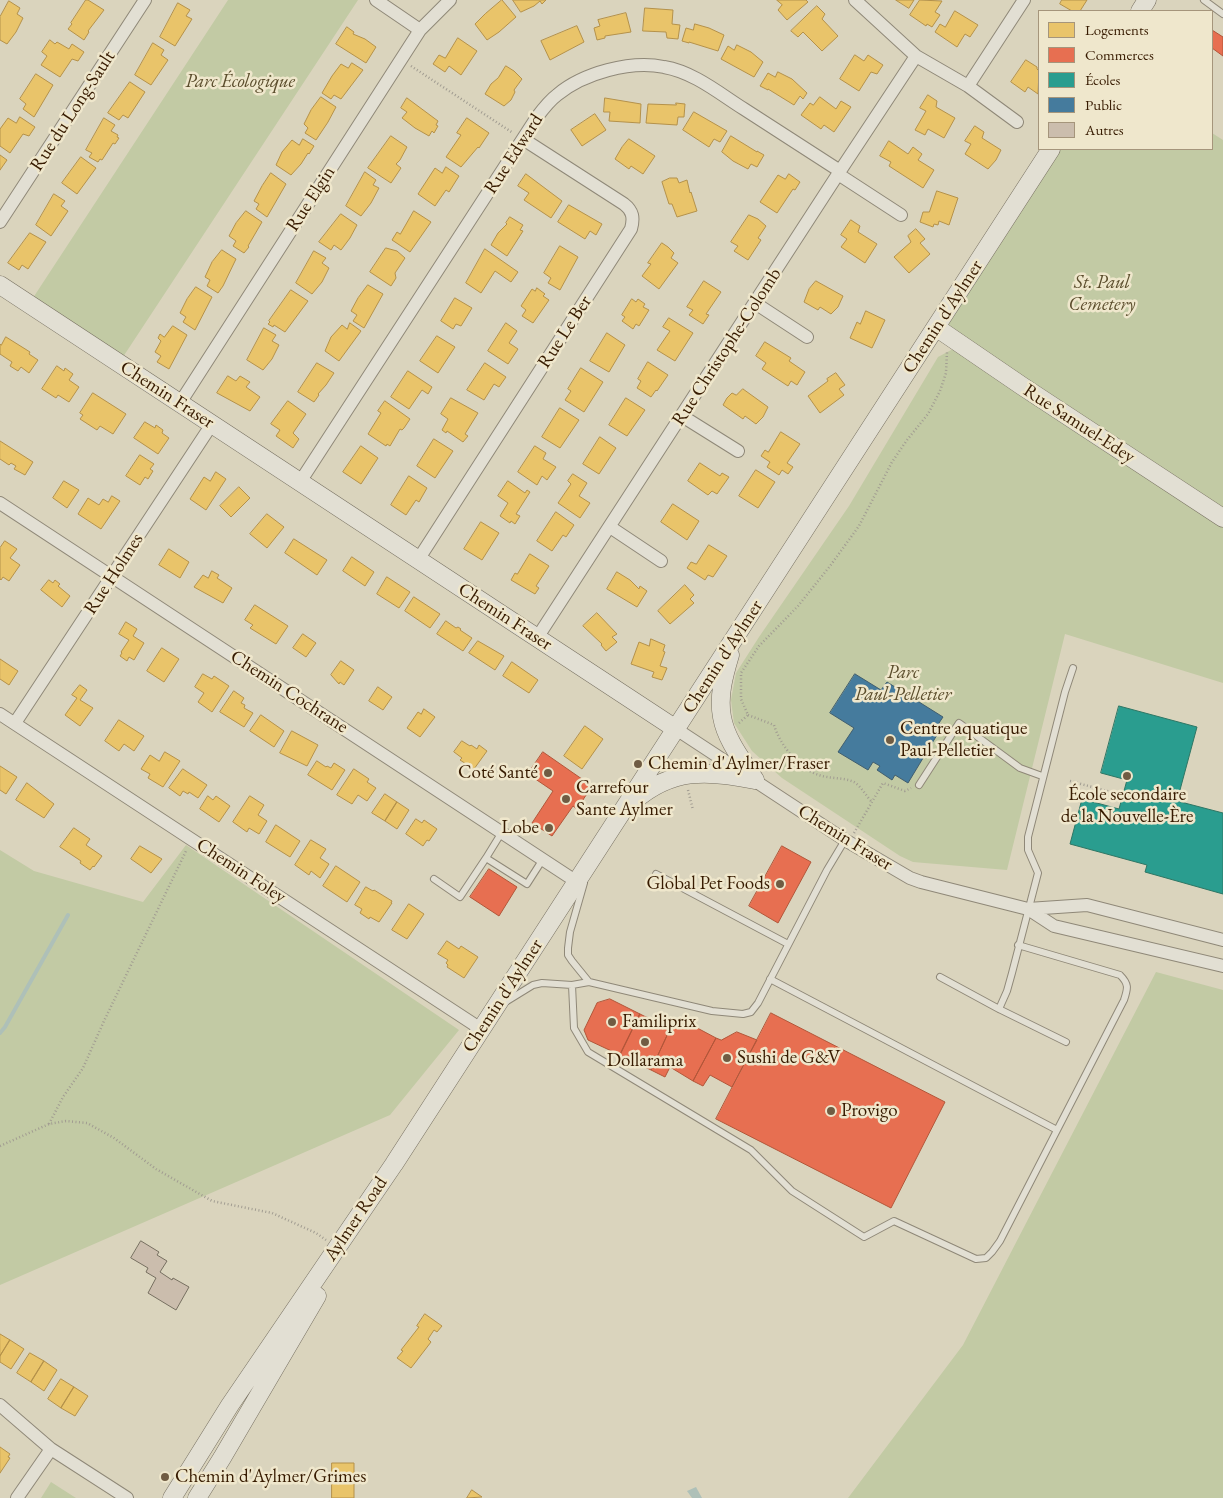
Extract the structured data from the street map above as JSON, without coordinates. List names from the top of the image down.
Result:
{
  "streets": {
    "main road": [
      "Chemin d'Aylmer",
      "Chemin Fraser",
      "Rue Samuel-Edey",
      "Aylmer Road"
    ],
    "street": [
      "Rue du Long-Sault",
      "Rue Edward",
      "Rue Elgin",
      "Rue Le Ber",
      "Rue Christophe-Colomb",
      "Rue Holmes",
      "Chemin Cochrane",
      "Chemin Foley"
    ]
  },
  "crossings": [
    ["Rue Edward", "Rue Le Ber"],
    ["Rue Edward", "Rue Christophe-Colomb"],
    ["Rue Edward", "Chemin Fraser"],
    ["Rue Elgin", "Chemin Fraser"],
    ["Chemin d'Aylmer", "Chemin Fraser"],
    ["Chemin d'Aylmer", "Rue Samuel-Edey"],
    ["Chemin d'Aylmer", "Chemin Cochrane"],
    ["Chemin d'Aylmer", "Chemin Foley"],
    ["Chemin d'Aylmer", "Aylmer Road"],
    ["Rue Le Ber", "Chemin Fraser"],
    ["Rue Christophe-Colomb", "Chemin Fraser"],
    ["Chemin Fraser", "Rue Holmes"],
    ["Rue Holmes", "Chemin Cochrane"],
    ["Rue Holmes", "Chemin Foley"]
  ],
  "parks": ["Parc Écologique", "St. Paul Cemetery", "Parc Paul-Pelletier"],
  "places": [
    "Centre aquatique Paul-Pelletier",
    "Chemin d'Aylmer/Fraser",
    "Coté Santé",
    "École secondaire de la Nouvelle-Ère",
    "Carrefour Sante Aylmer",
    "Lobe",
    "Global Pet Foods",
    "Familiprix",
    "Dollarama",
    "Sushi de G&V",
    "Provigo",
    "Chemin d'Aylmer/Grimes"
  ],
  "legend": [
    "Logements",
    "Commerces",
    "Écoles",
    "Public",
    "Autres"
  ]
}
